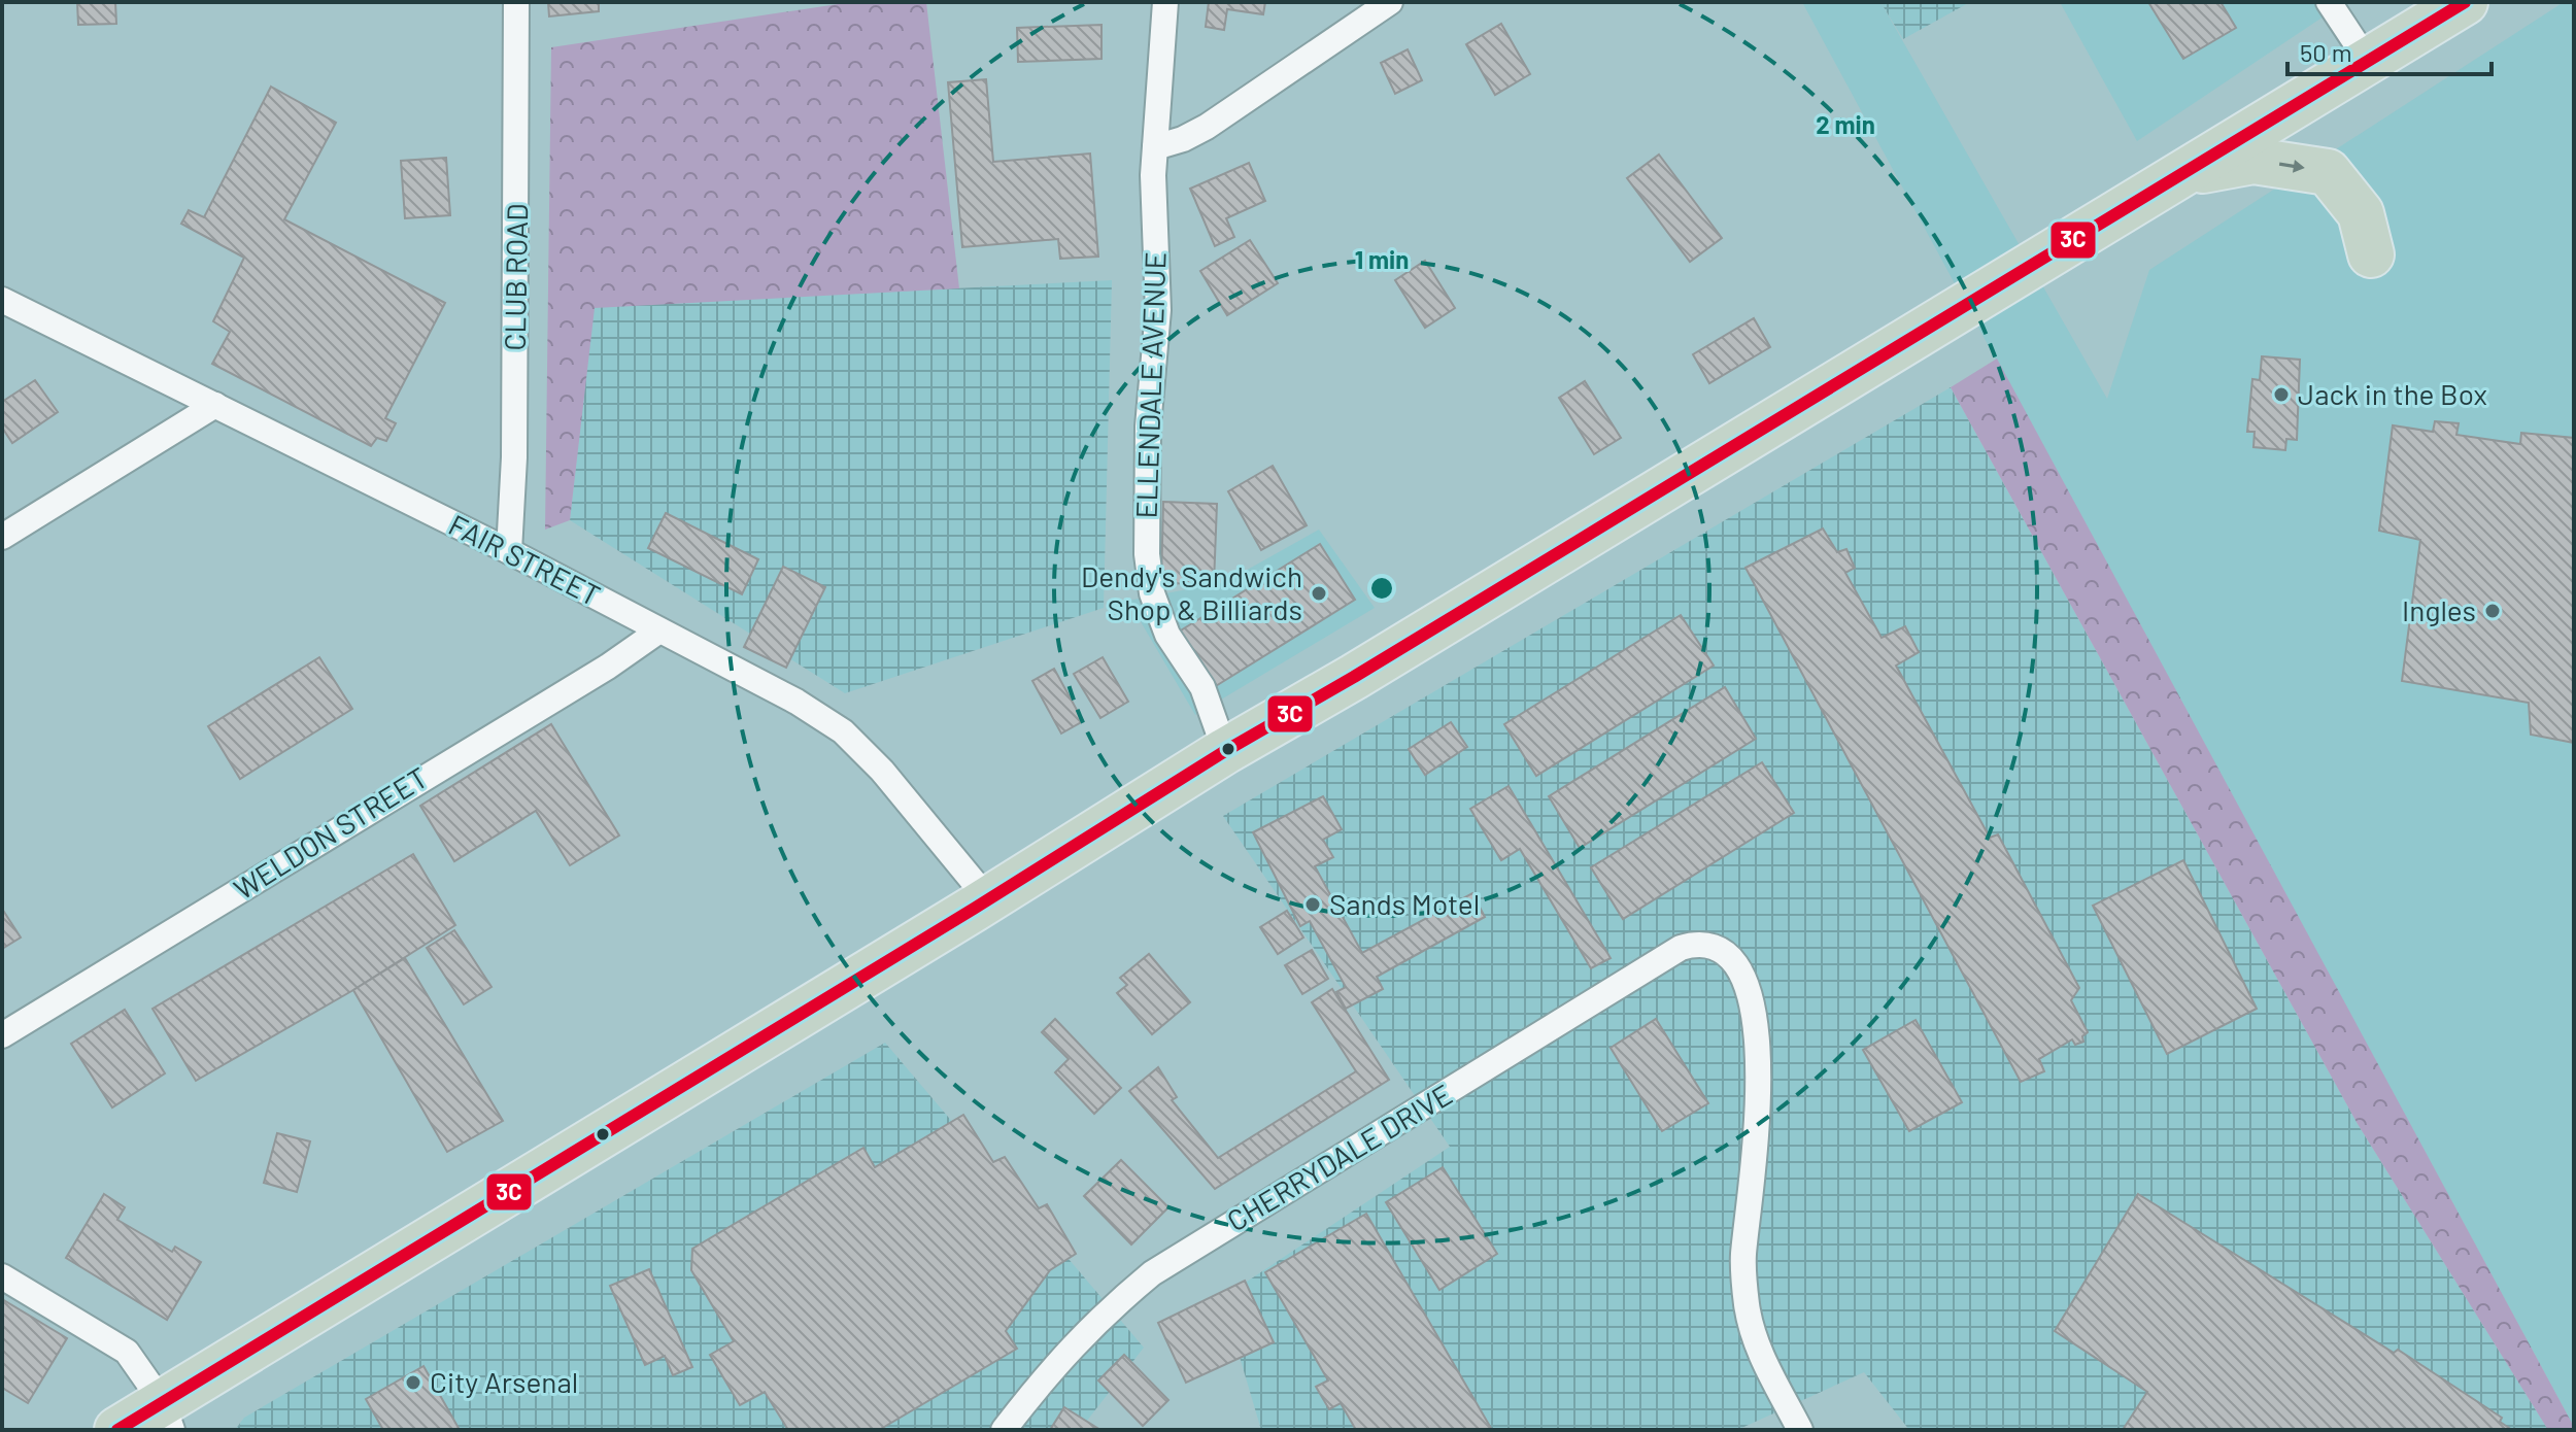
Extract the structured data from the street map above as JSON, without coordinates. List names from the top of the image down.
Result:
{
  "streets": {
    "street": [
      "CLUB ROAD",
      "ELLENDALE AVENUE",
      "FAIR STREET",
      "WELDON STREET",
      "CHERRYDALE DRIVE"
    ]
  },
  "crossings": [
    ["CLUB ROAD", "FAIR STREET"],
    ["FAIR STREET", "WELDON STREET"]
  ],
  "places": [
    "Jack in the Box",
    "Dendy's Sandwich Shop & Billiards",
    "Ingles",
    "Sands Motel",
    "City Arsenal"
  ],
  "lines": ["transit line 3C"],
  "scale_bar": "50 m",
  "rings": ["2 min", "1 min"]
}
